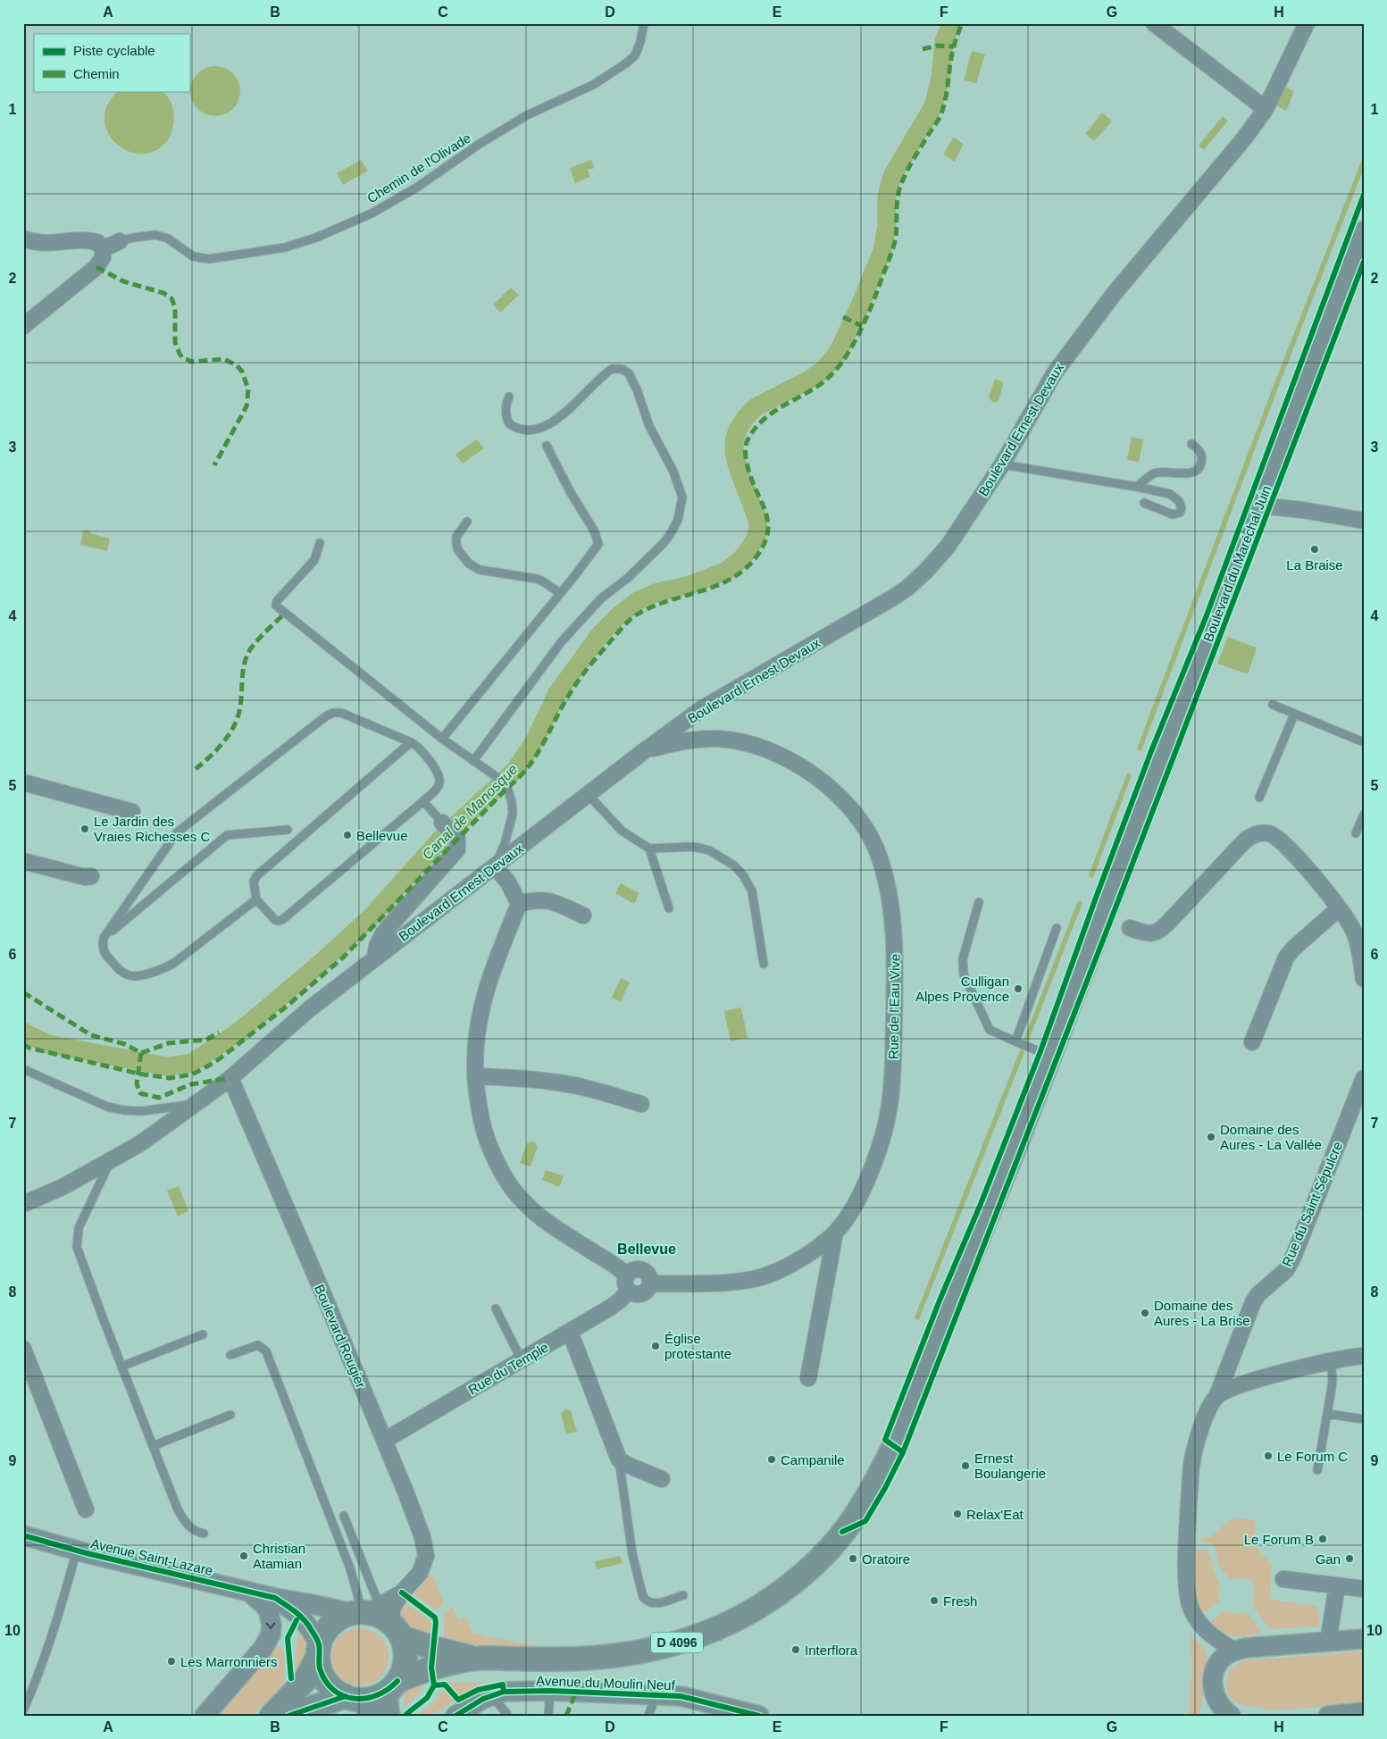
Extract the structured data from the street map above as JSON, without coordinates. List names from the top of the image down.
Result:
{
  "streets": {
    "main road": ["Boulevard du Maréchal Juin", "D 4096"],
    "street": [
      "Boulevard Ernest Devaux",
      "Rue de l'Eau Vive",
      "Rue du Saint Sépulcre",
      "Boulevard Rougier",
      "Rue du Temple",
      "Avenue Saint-Lazare",
      "Avenue du Moulin Neuf"
    ],
    "lane": ["Chemin de l'Olivade"]
  },
  "crossings": [
    ["Boulevard Ernest Devaux", "Rue de l'Eau Vive"],
    ["Boulevard Ernest Devaux", "Boulevard Rougier"],
    ["Boulevard du Maréchal Juin", "Boulevard Rougier"],
    ["Boulevard du Maréchal Juin", "Avenue Saint-Lazare"],
    ["Rue de l'Eau Vive", "Rue du Temple"],
    ["Boulevard Rougier", "Rue du Temple"],
    ["Boulevard Rougier", "Avenue Saint-Lazare"]
  ],
  "districts": ["Bellevue"],
  "water": ["Canal de Manosque"],
  "places": [
    "La Braise",
    "Le Jardin des Vraies Richesses C",
    "Bellevue",
    "Culligan Alpes Provence",
    "Domaine des Aures - La Vallée",
    "Domaine des Aures - La Brise",
    "Église protestante",
    "Le Forum C",
    "Campanile",
    "Ernest Boulangerie",
    "Relax'Eat",
    "Le Forum B",
    "Christian Atamian",
    "Oratoire",
    "Gan",
    "Fresh",
    "Interflora",
    "Les Marronniers"
  ],
  "legend": ["Piste cyclable", "Chemin"],
  "grid": {
    "columns": [
      "A",
      "B",
      "C",
      "D",
      "E",
      "F",
      "G",
      "H"
    ],
    "rows": [
      "1",
      "2",
      "3",
      "4",
      "5",
      "6",
      "7",
      "8",
      "9",
      "10"
    ]
  }
}
